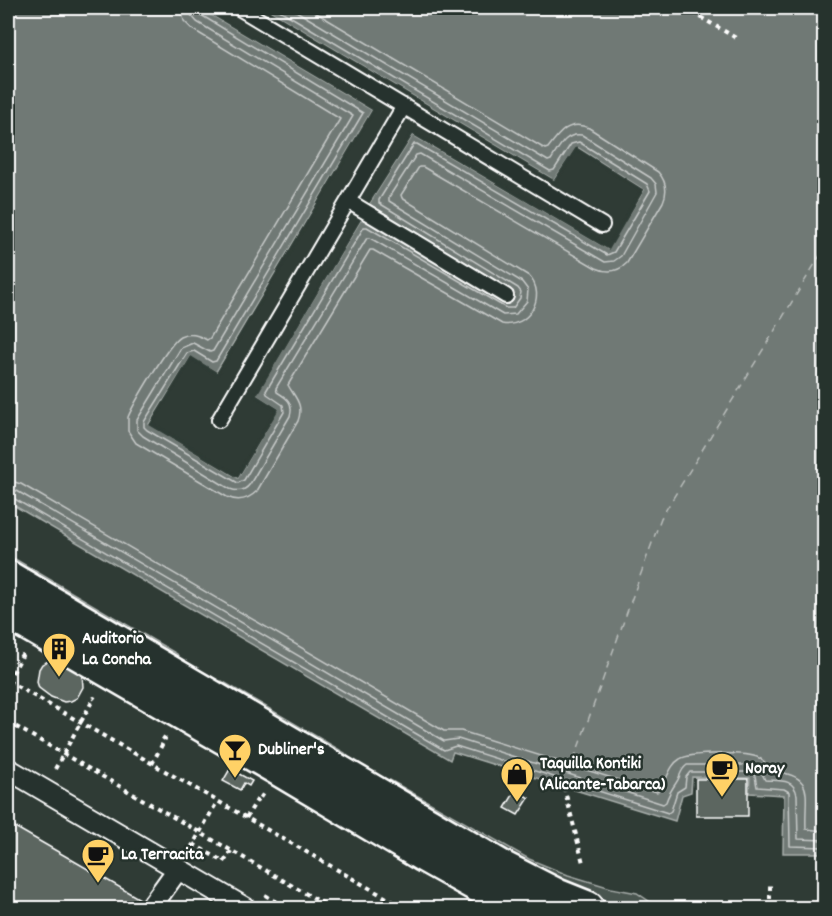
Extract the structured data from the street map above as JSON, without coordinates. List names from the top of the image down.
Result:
{
  "places": {
    "building": ["Auditorio La Concha"],
    "bar": ["Dubliner's"],
    "cafe": ["Noray", "La Terracita"],
    "shop": ["Taquilla Kontiki (Alicante-Tabarca)"]
  }
}
